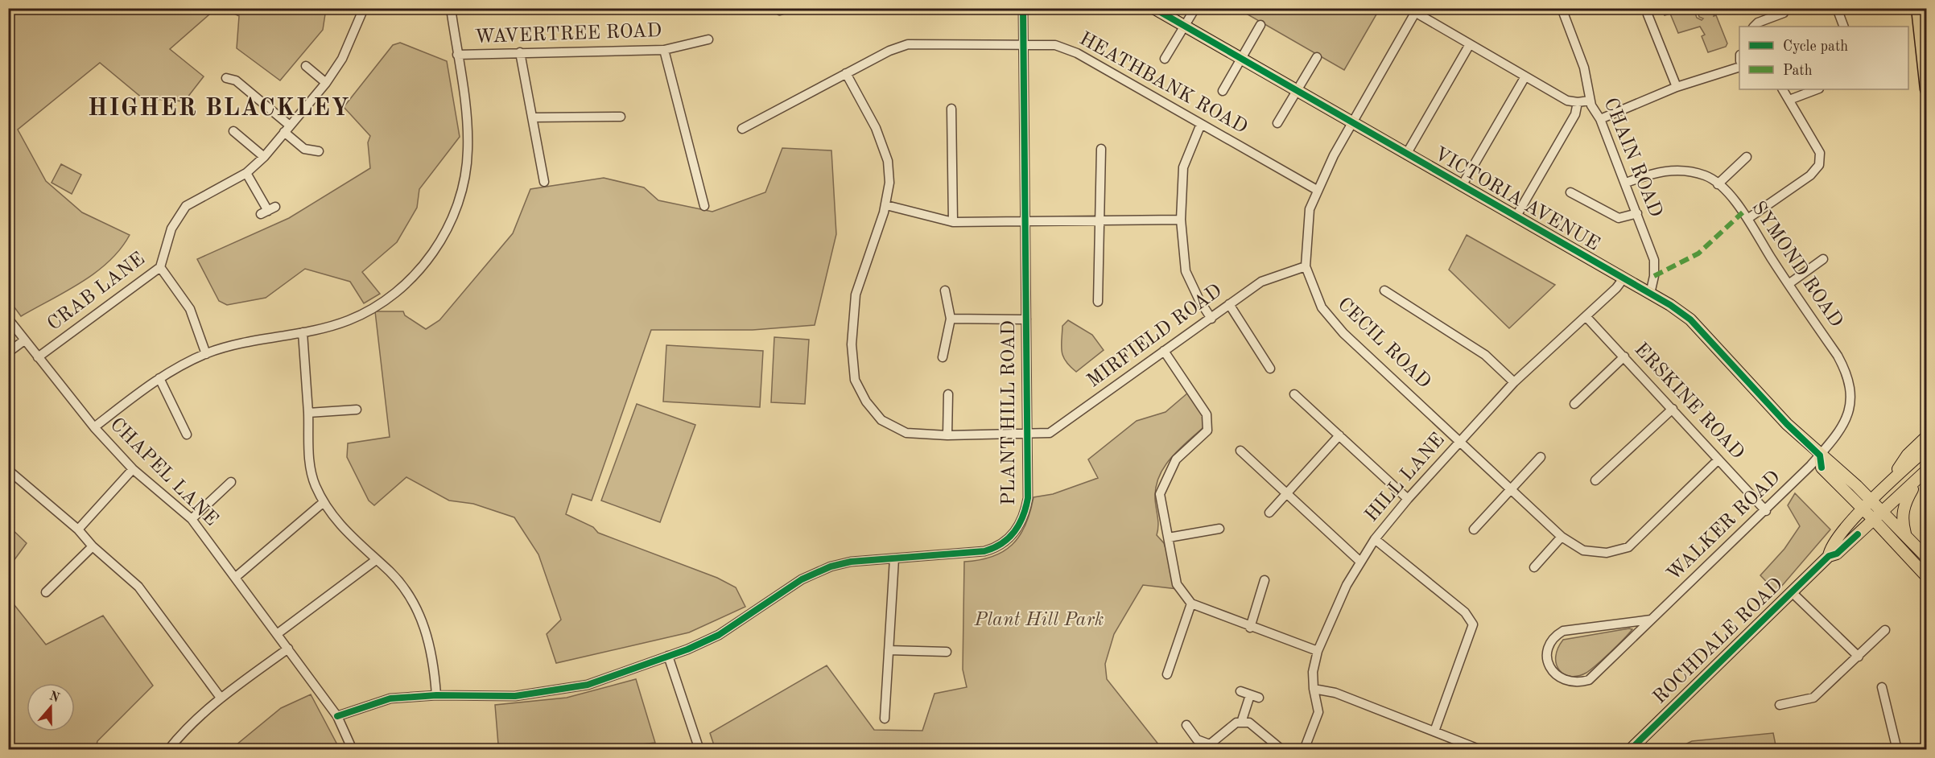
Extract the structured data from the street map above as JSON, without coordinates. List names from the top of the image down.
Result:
{
  "streets": {
    "main road": ["VICTORIA AVENUE", "ROCHDALE ROAD"],
    "street": [
      "WAVERTREE ROAD",
      "HEATHBANK ROAD",
      "CHAIN ROAD",
      "SYMOND ROAD",
      "CRAB LANE",
      "MIRFIELD ROAD",
      "CECIL ROAD",
      "ERSKINE ROAD",
      "PLANT HILL ROAD",
      "CHAPEL LANE",
      "HILL LANE",
      "WALKER ROAD"
    ]
  },
  "crossings": [
    ["HEATHBANK ROAD", "MIRFIELD ROAD"],
    ["HEATHBANK ROAD", "CECIL ROAD"],
    ["HEATHBANK ROAD", "PLANT HILL ROAD"],
    ["CHAIN ROAD", "VICTORIA AVENUE"],
    ["CHAIN ROAD", "SYMOND ROAD"],
    ["VICTORIA AVENUE", "SYMOND ROAD"],
    ["VICTORIA AVENUE", "CECIL ROAD"],
    ["VICTORIA AVENUE", "HILL LANE"],
    ["VICTORIA AVENUE", "WALKER ROAD"],
    ["VICTORIA AVENUE", "ROCHDALE ROAD"],
    ["SYMOND ROAD", "WALKER ROAD"],
    ["CRAB LANE", "CHAPEL LANE"],
    ["MIRFIELD ROAD", "CECIL ROAD"],
    ["MIRFIELD ROAD", "PLANT HILL ROAD"],
    ["CECIL ROAD", "ERSKINE ROAD"],
    ["CECIL ROAD", "HILL LANE"],
    ["ERSKINE ROAD", "HILL LANE"],
    ["ERSKINE ROAD", "WALKER ROAD"],
    ["PLANT HILL ROAD", "CHAPEL LANE"]
  ],
  "districts": ["HIGHER BLACKLEY"],
  "parks": ["Plant Hill Park"],
  "legend": ["Cycle path", "Path"],
  "north": "top"
}
